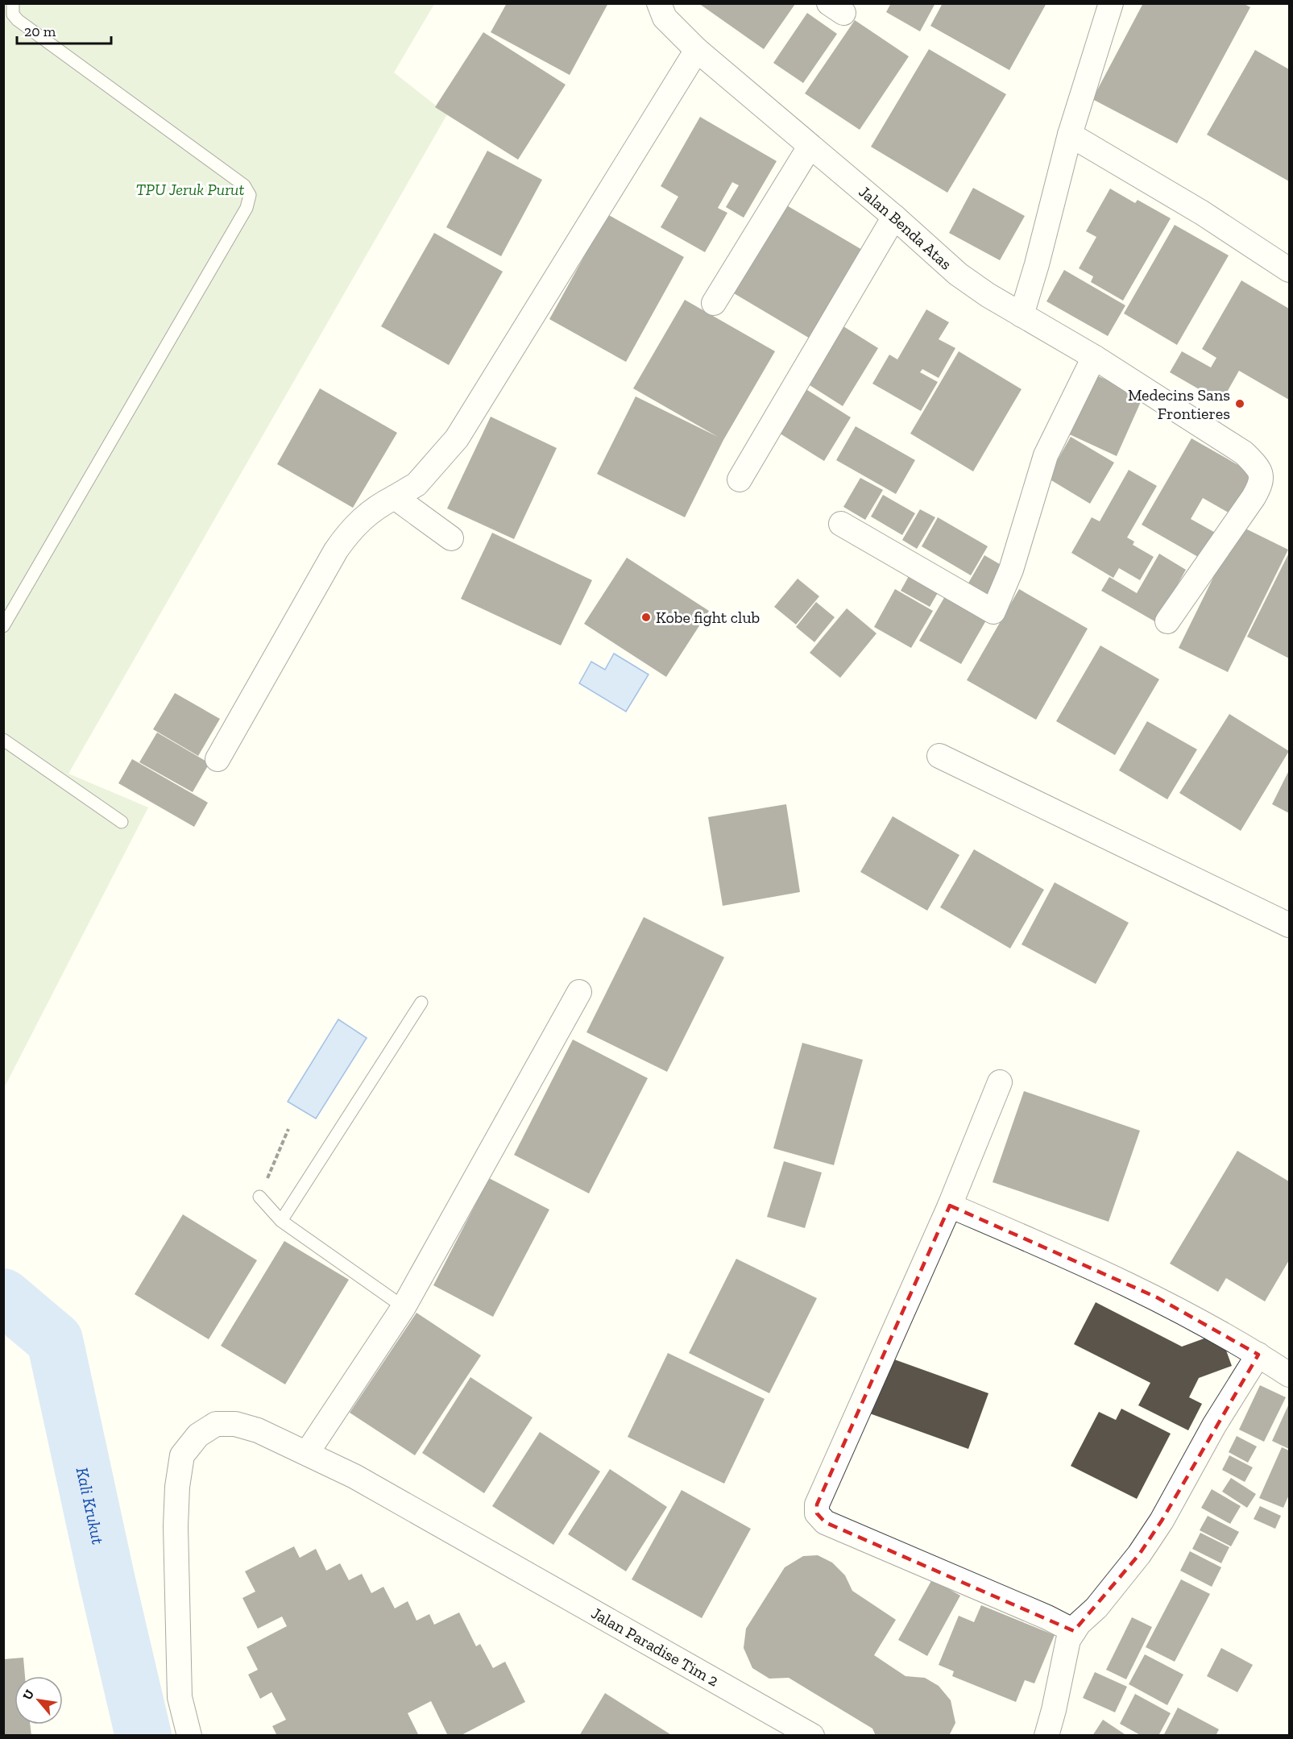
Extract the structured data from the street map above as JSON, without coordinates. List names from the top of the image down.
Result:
{
  "streets": {
    "street": ["Jalan Benda Atas", "Jalan Paradise Tim 2"]
  },
  "water": ["Kali Krukut"],
  "parks": ["TPU Jeruk Purut"],
  "places": ["Medecins Sans Frontieres", "Kobe fight club"],
  "scale_bar": "20 m",
  "north": "top left"
}
